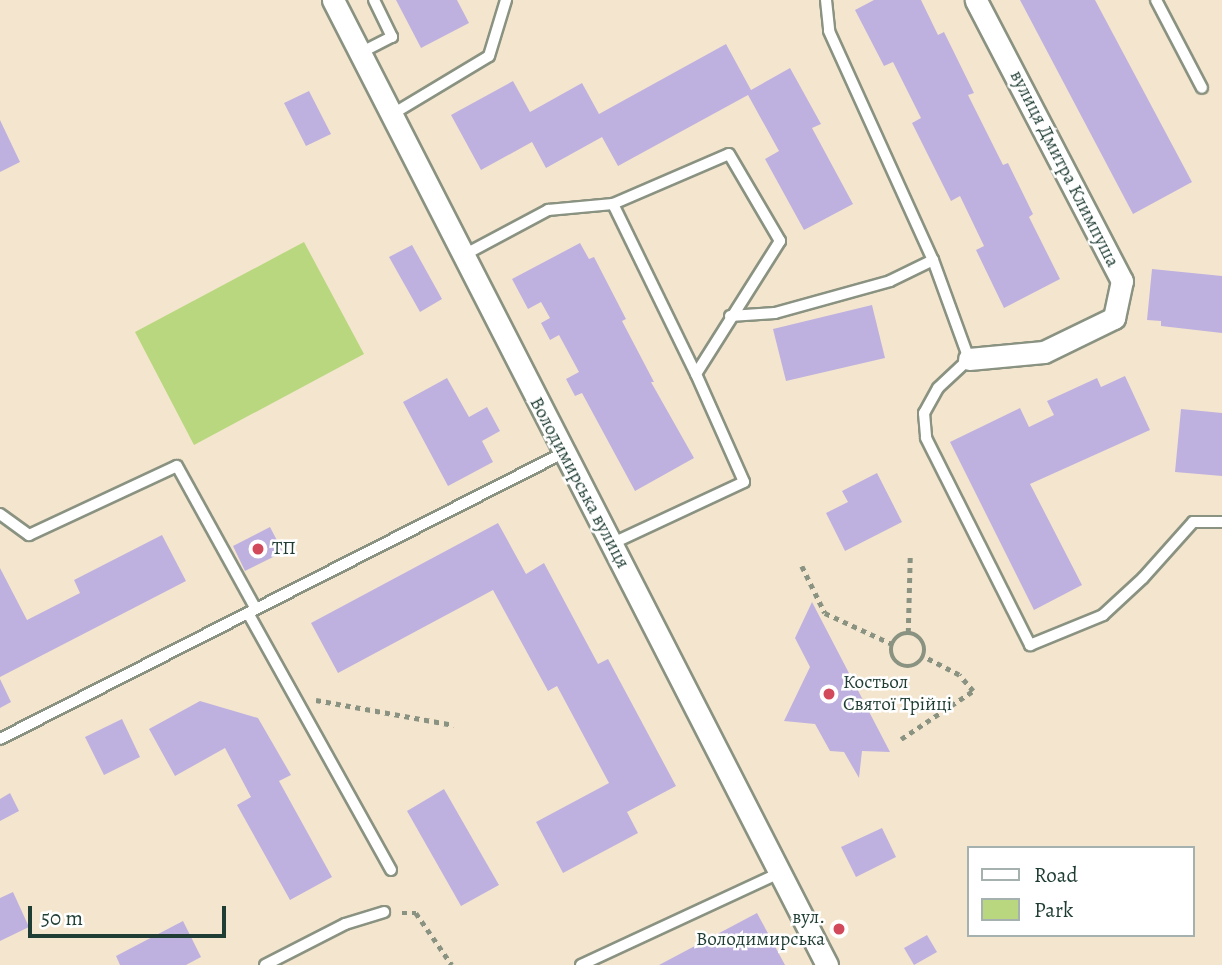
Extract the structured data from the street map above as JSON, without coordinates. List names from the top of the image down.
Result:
{
  "streets": {
    "street": ["вулиця Дмитра Климпуша", "Володимирська вулиця"]
  },
  "places": ["ТП", "Костьол Святої Трійці", "вул. Володимирська"],
  "legend": ["Road", "Park"],
  "scale_bar": "50 m"
}
